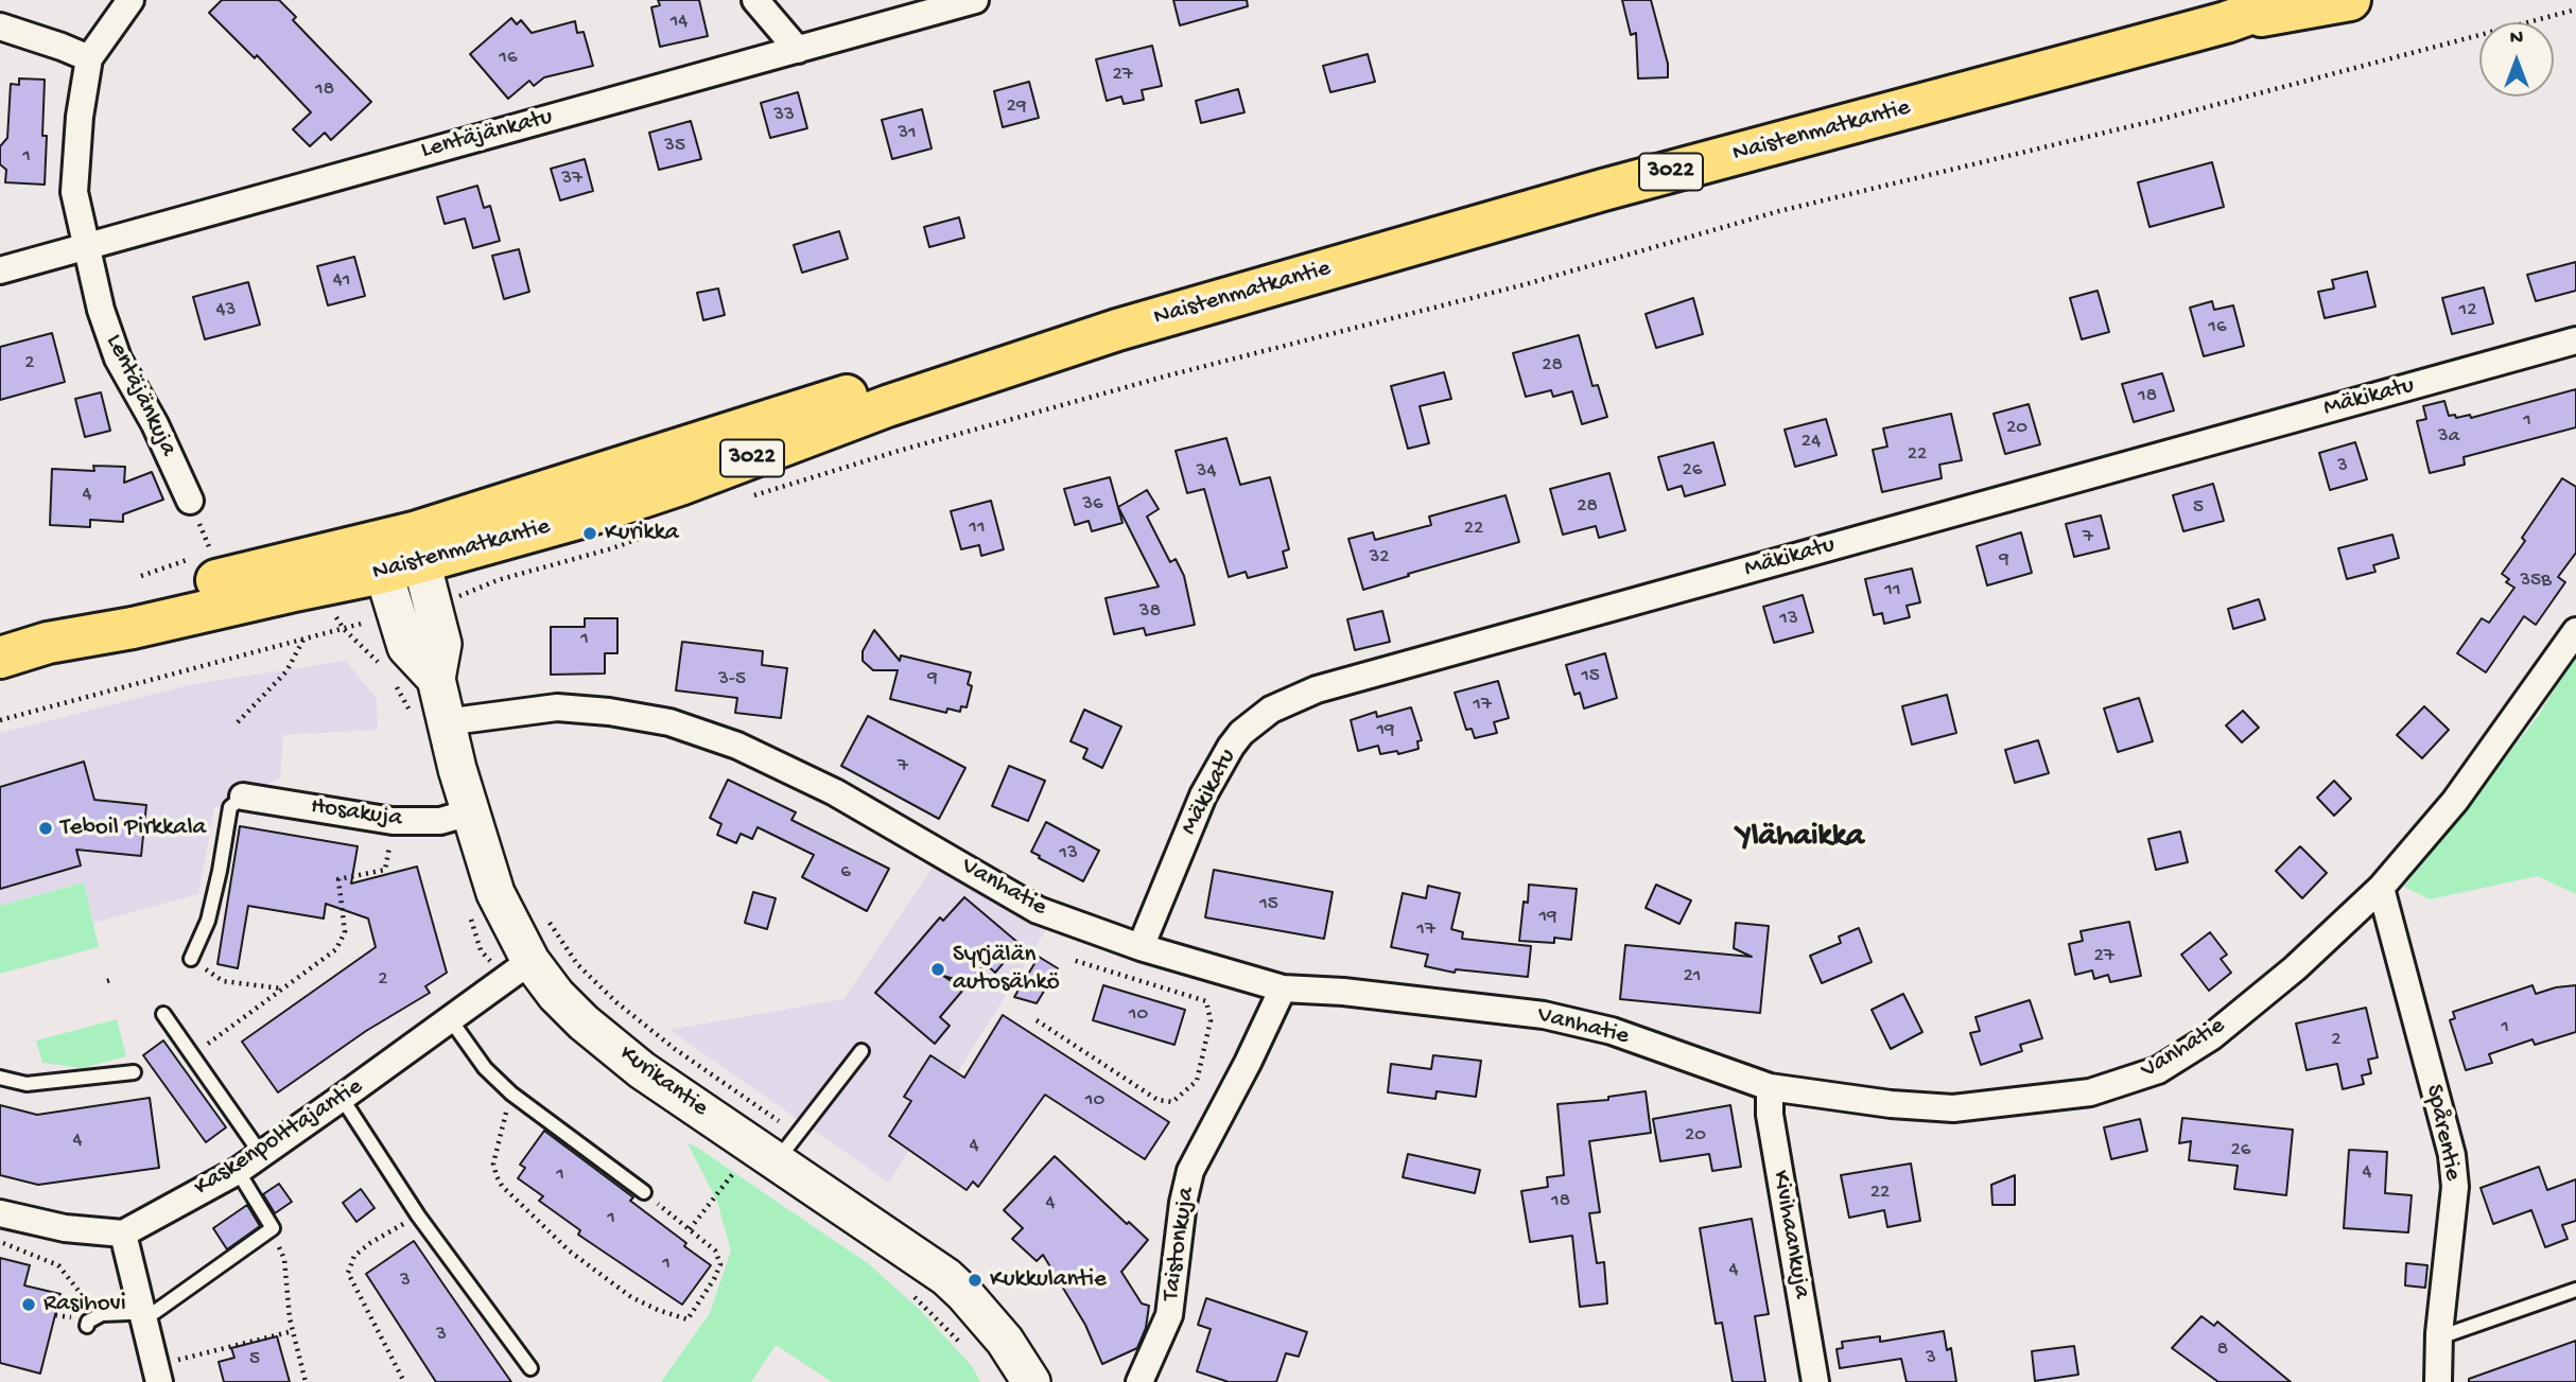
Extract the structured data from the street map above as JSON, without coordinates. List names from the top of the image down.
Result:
{
  "streets": {
    "main road": ["Naistenmatkantie", "3022", "Kurikantie"],
    "street": [
      "Lentäjänkatu",
      "Lentäjänkuja",
      "Mäkikatu",
      "Hosakuja",
      "Vanhatie",
      "Spårentie",
      "Kaskenpolttajantie",
      "Kivihaankuja",
      "Taistonkuja"
    ]
  },
  "crossings": [
    ["Naistenmatkantie", "Kurikantie"],
    ["Lentäjänkatu", "Lentäjänkuja"],
    ["Mäkikatu", "Vanhatie"],
    ["Hosakuja", "Kurikantie"],
    ["Vanhatie", "Kurikantie"],
    ["Vanhatie", "Spårentie"],
    ["Vanhatie", "Kivihaankuja"],
    ["Vanhatie", "Taistonkuja"],
    ["Kurikantie", "Kaskenpolttajantie"]
  ],
  "districts": ["Ylähaikka"],
  "places": [
    "Kurikka",
    "Teboil Pirkkala",
    "Syrjälän autosähkö",
    "Kukkulantie",
    "Rasihovi"
  ],
  "house_numbers": [
    "14",
    "16",
    "27",
    "18",
    "29",
    "33",
    "31",
    "35",
    "1",
    "37",
    "41",
    "43",
    "12",
    "16",
    "2",
    "28",
    "18",
    "1",
    "20",
    "3a",
    "24",
    "22",
    "3",
    "26",
    "34",
    "4",
    "36",
    "28",
    "5",
    "11",
    "22",
    "7",
    "32",
    "9",
    "35B",
    "11",
    "38",
    "13",
    "1",
    "15",
    "9",
    "3-5",
    "17",
    "19",
    "7",
    "13",
    "6",
    "15",
    "19",
    "17",
    "27",
    "21",
    "2",
    "10",
    "1",
    "2",
    "10",
    "20",
    "4",
    "4",
    "26",
    "4",
    "1",
    "22",
    "18",
    "4",
    "1",
    "1",
    "4",
    "3",
    "3",
    "8",
    "3",
    "5"
  ],
  "north": "top"
}
